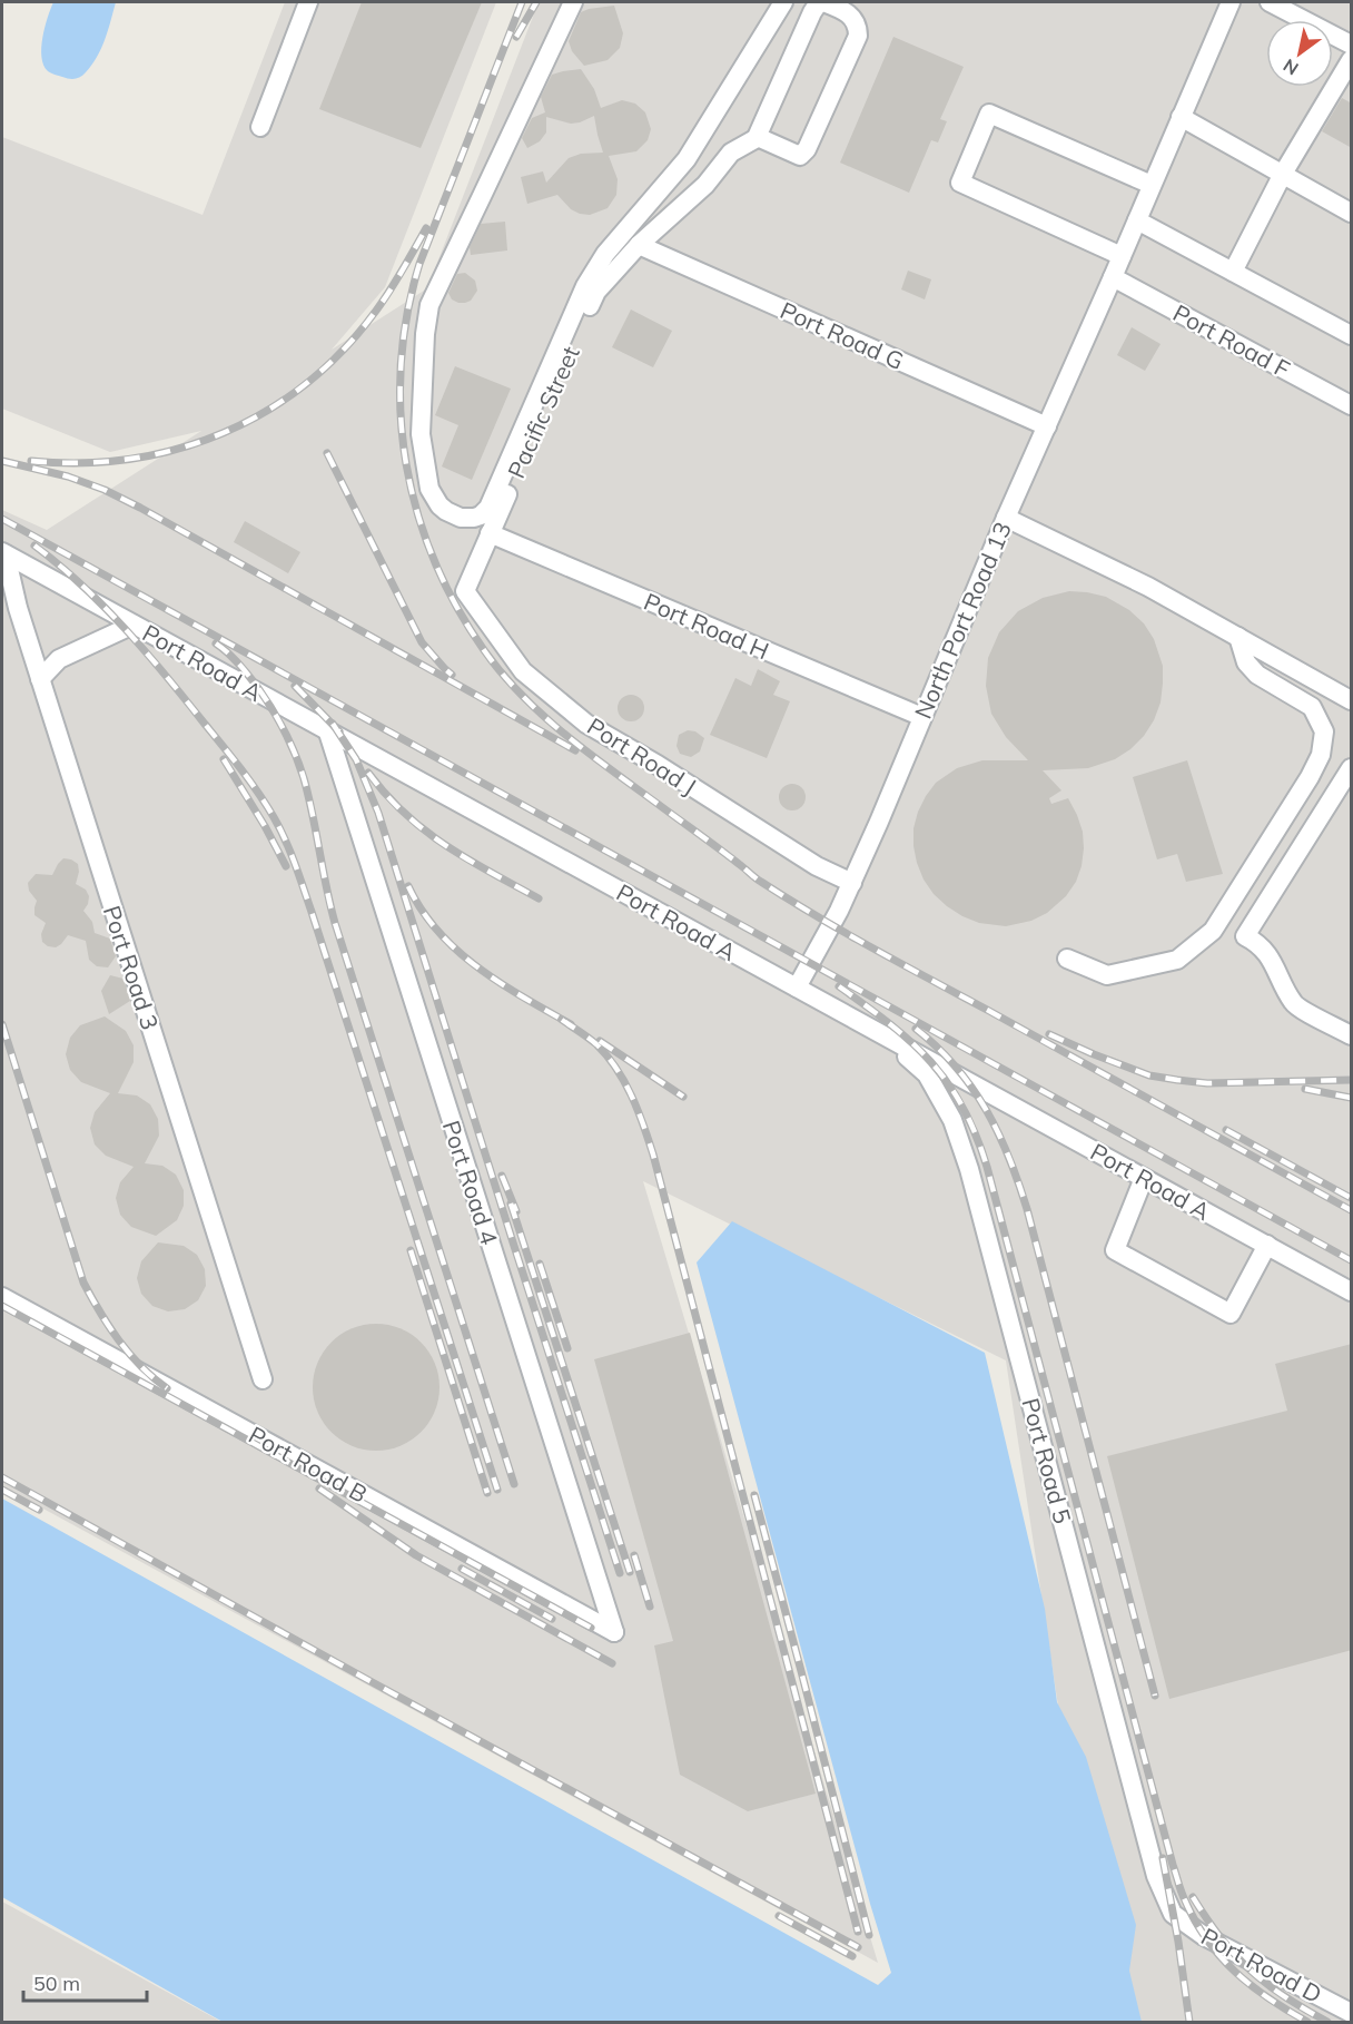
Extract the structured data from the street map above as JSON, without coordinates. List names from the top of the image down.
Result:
{
  "streets": {
    "street": [
      "Port Road G",
      "Port Road F",
      "Pacific Street",
      "North Port Road 13",
      "Port Road H",
      "Port Road A",
      "Port Road J",
      "Port Road 3",
      "Port Road 4",
      "Port Road 5",
      "Port Road B",
      "Port Road D"
    ]
  },
  "crossings": [
    ["Port Road G", "Pacific Street"],
    ["Port Road G", "North Port Road 13"],
    ["Port Road F", "North Port Road 13"],
    ["Pacific Street", "Port Road H"],
    ["Pacific Street", "Port Road J"],
    ["North Port Road 13", "Port Road H"],
    ["North Port Road 13", "Port Road A"],
    ["North Port Road 13", "Port Road J"],
    ["Port Road A", "Port Road 3"],
    ["Port Road A", "Port Road 4"],
    ["Port Road A", "Port Road 5"],
    ["Port Road 4", "Port Road B"],
    ["Port Road 5", "Port Road D"]
  ],
  "scale_bar": "50 m",
  "north": "bottom left"
}
